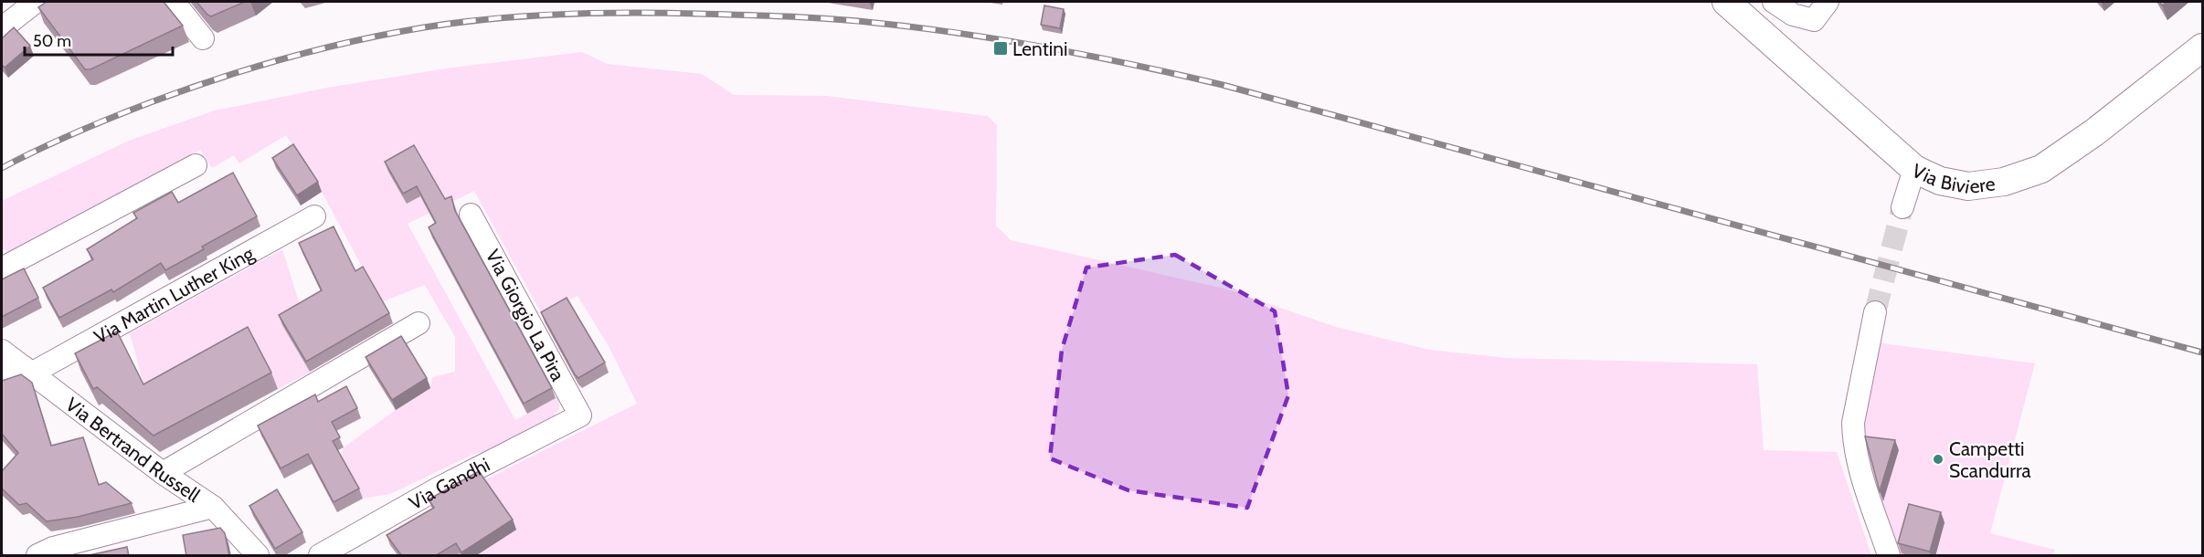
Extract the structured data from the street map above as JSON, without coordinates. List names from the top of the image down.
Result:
{
  "streets": {
    "main road": ["Via Biviere"],
    "street": [
      "Via Martin Luther King",
      "Via Giorgio La Pira",
      "Via Bertrand Russell",
      "Via Gandhi"
    ]
  },
  "crossings": [
    ["Via Martin Luther King", "Via Bertrand Russell"],
    ["Via Giorgio La Pira", "Via Gandhi"]
  ],
  "places": {
    "transit": ["Lentini"],
    "other": ["Campetti Scandurra"]
  },
  "scale_bar": "50 m"
}
